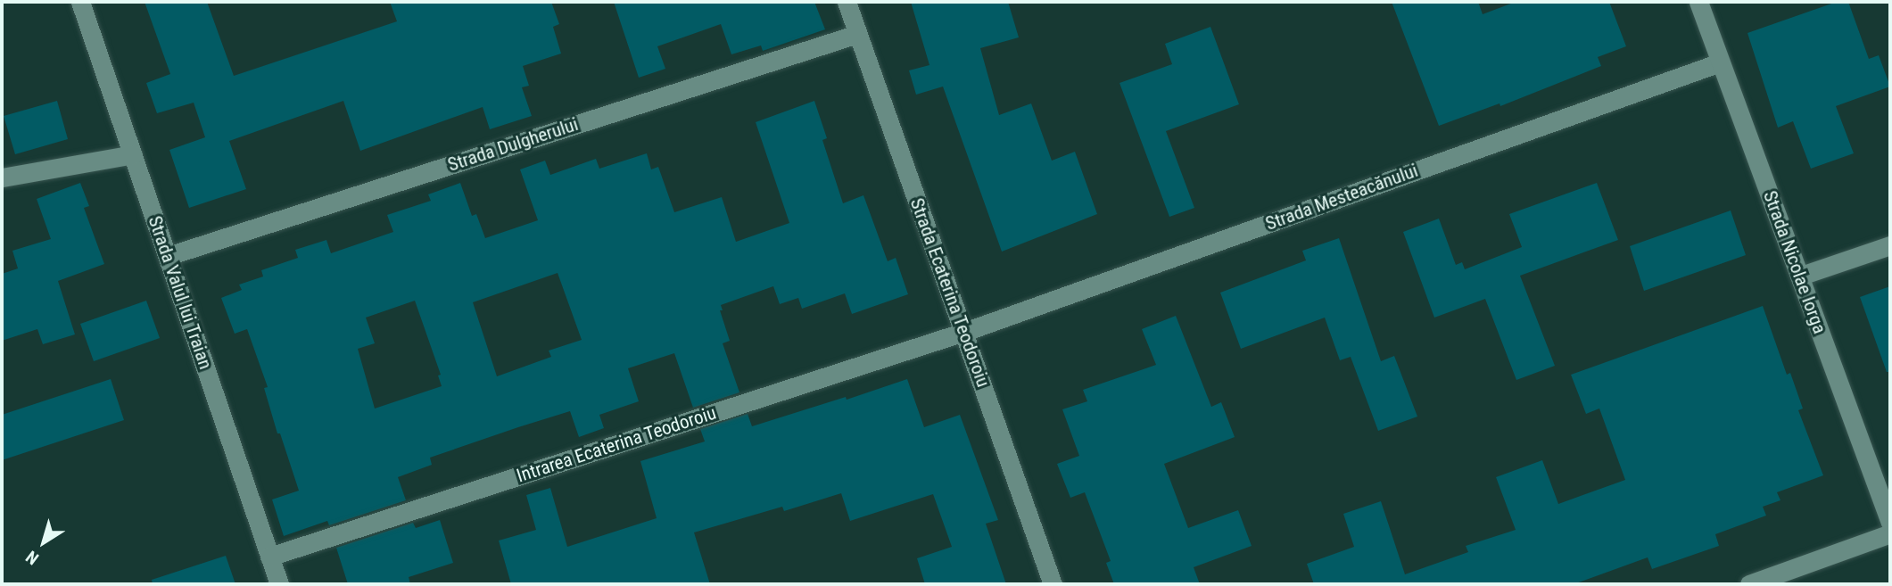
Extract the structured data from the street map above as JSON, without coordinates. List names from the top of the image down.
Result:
{
  "streets": {
    "street": [
      "Strada Dulgherului",
      "Strada Mesteacănului",
      "Strada Nicolae Iorga",
      "Strada Valul lui Traian",
      "Strada Ecaterina Teodoroiu",
      "Intrarea Ecaterina Teodoroiu"
    ]
  },
  "crossings": [
    ["Strada Dulgherului", "Strada Valul lui Traian"],
    ["Strada Dulgherului", "Strada Ecaterina Teodoroiu"],
    ["Strada Mesteacănului", "Strada Nicolae Iorga"],
    ["Strada Mesteacănului", "Strada Ecaterina Teodoroiu"],
    ["Strada Mesteacănului", "Intrarea Ecaterina Teodoroiu"],
    ["Strada Valul lui Traian", "Intrarea Ecaterina Teodoroiu"],
    ["Strada Ecaterina Teodoroiu", "Intrarea Ecaterina Teodoroiu"]
  ],
  "north": "bottom left"
}
